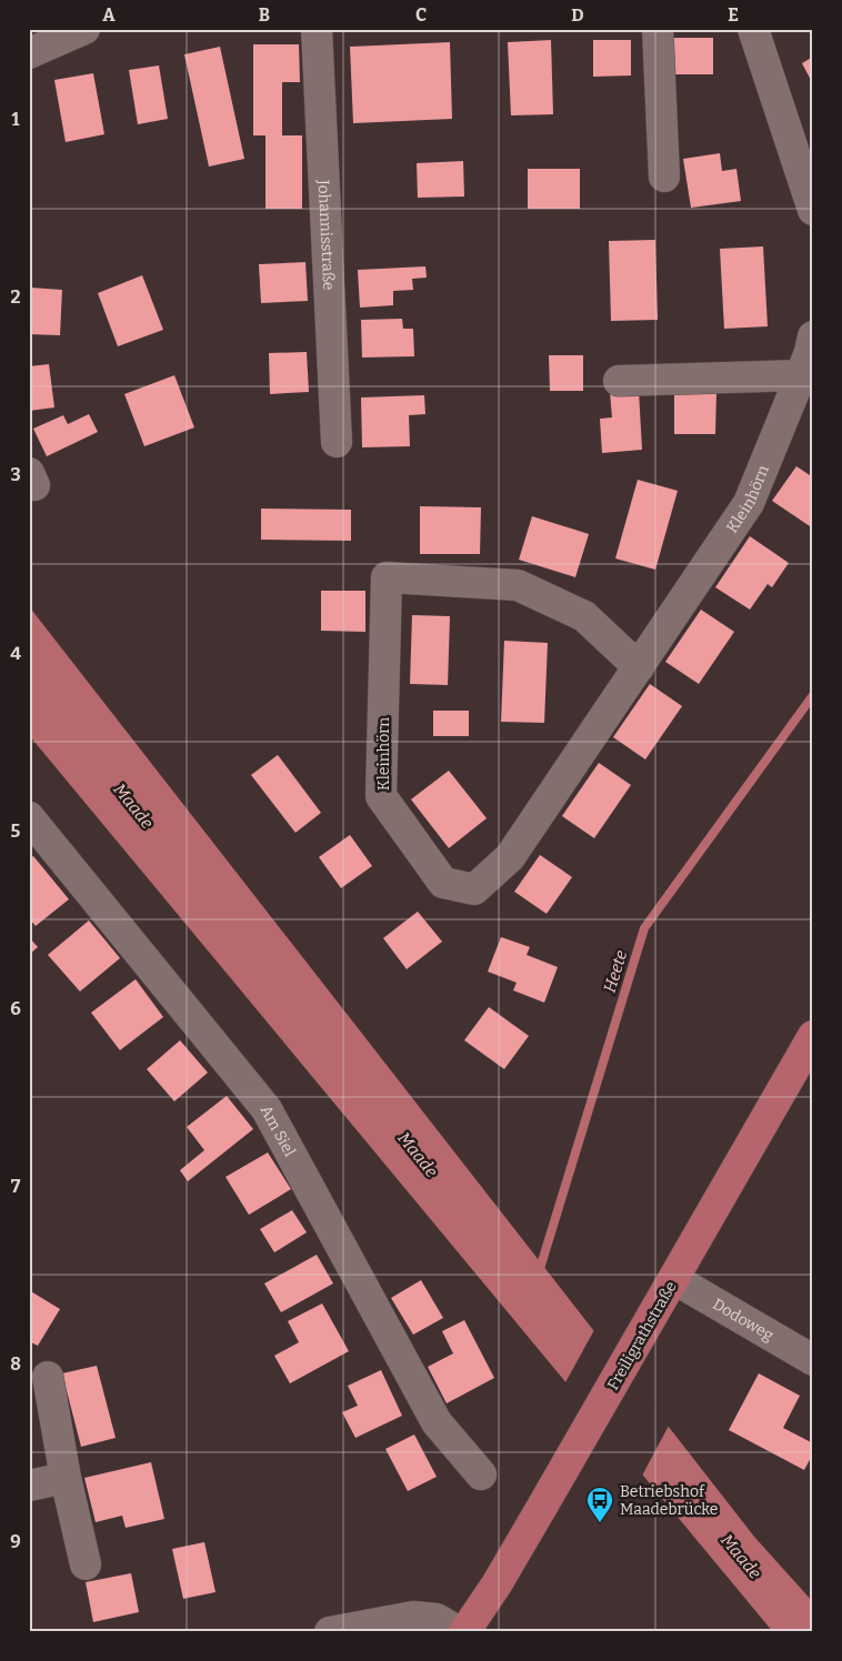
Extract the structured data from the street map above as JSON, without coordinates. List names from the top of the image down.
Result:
{
  "streets": {
    "main road": ["Freiligrathstraße"],
    "street": [
      "Johannisstraße",
      "Kleinhörn",
      "Am Siel",
      "Dodoweg"
    ]
  },
  "crossings": [
    ["Dodoweg", "Freiligrathstraße"]
  ],
  "water": ["Maade", "Heete"],
  "places": {
    "bus stop": ["Betriebshof Maadebrücke"]
  },
  "grid": {
    "columns": [
      "A",
      "B",
      "C",
      "D",
      "E"
    ],
    "rows": [
      "1",
      "2",
      "3",
      "4",
      "5",
      "6",
      "7",
      "8",
      "9"
    ]
  }
}
